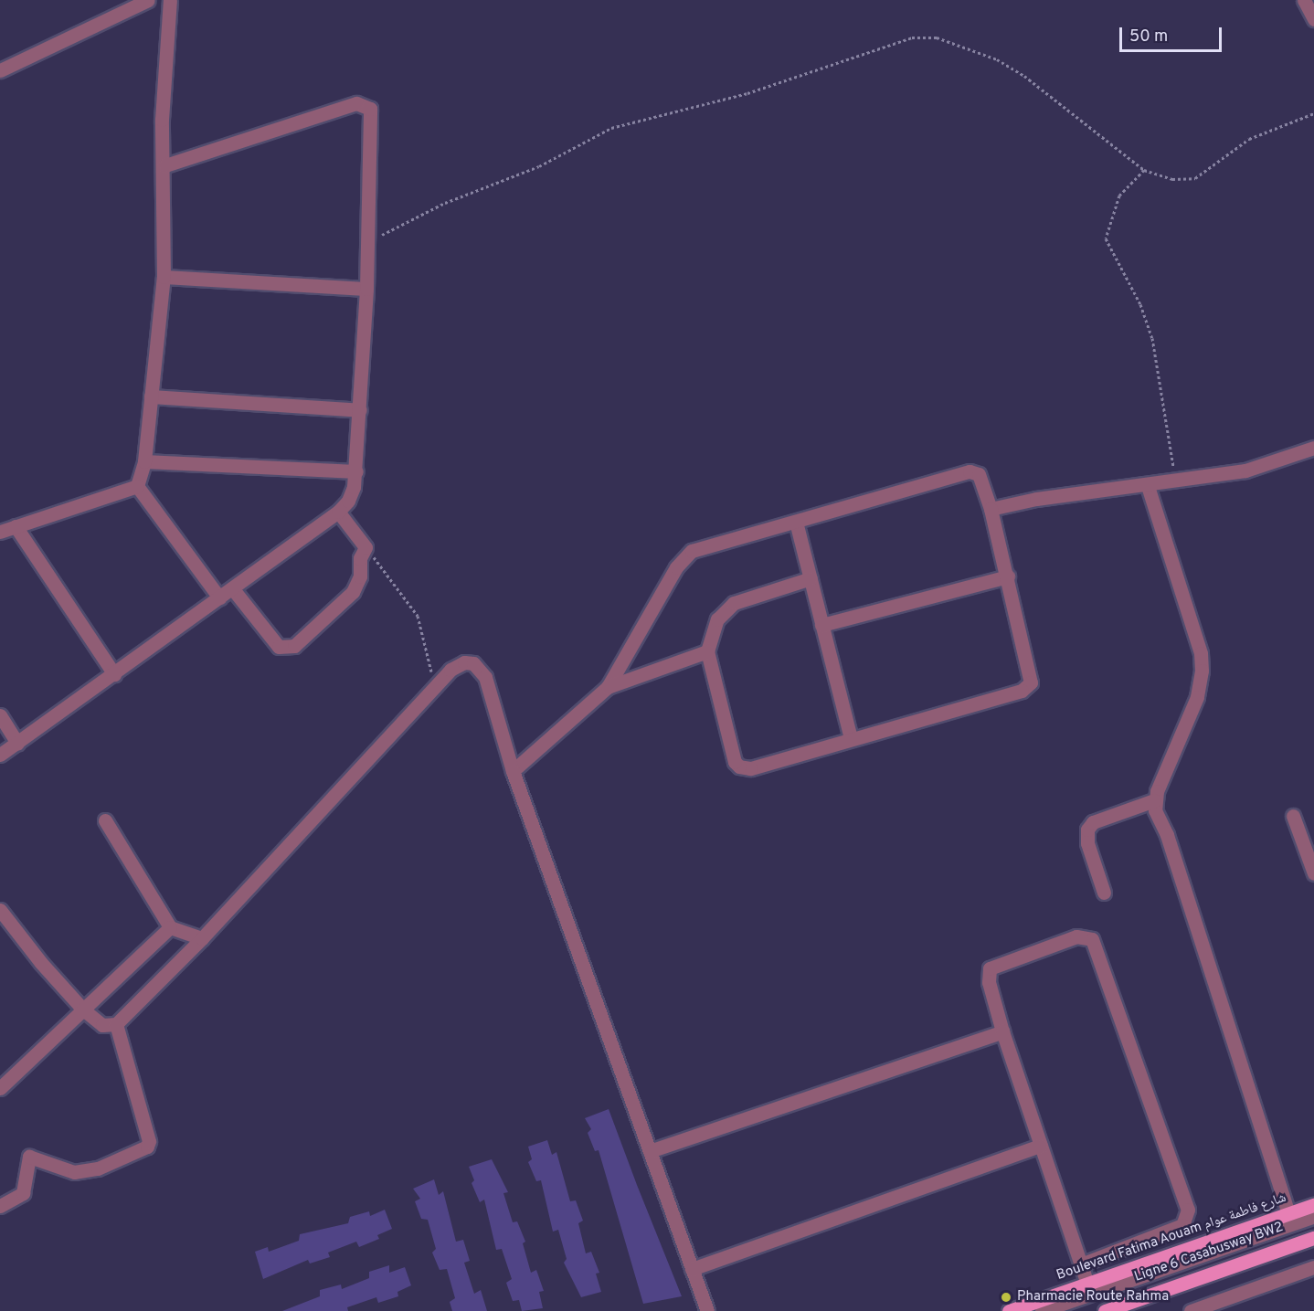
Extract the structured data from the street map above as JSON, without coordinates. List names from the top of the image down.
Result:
{
  "streets": {
    "main road": ["Boulevard Fatima Aouam شارع فاطمة عوام"],
    "street": ["Ligne 6 Casabusway BW2"]
  },
  "places": ["Pharmacie Route Rahma"],
  "scale_bar": "50 m"
}
